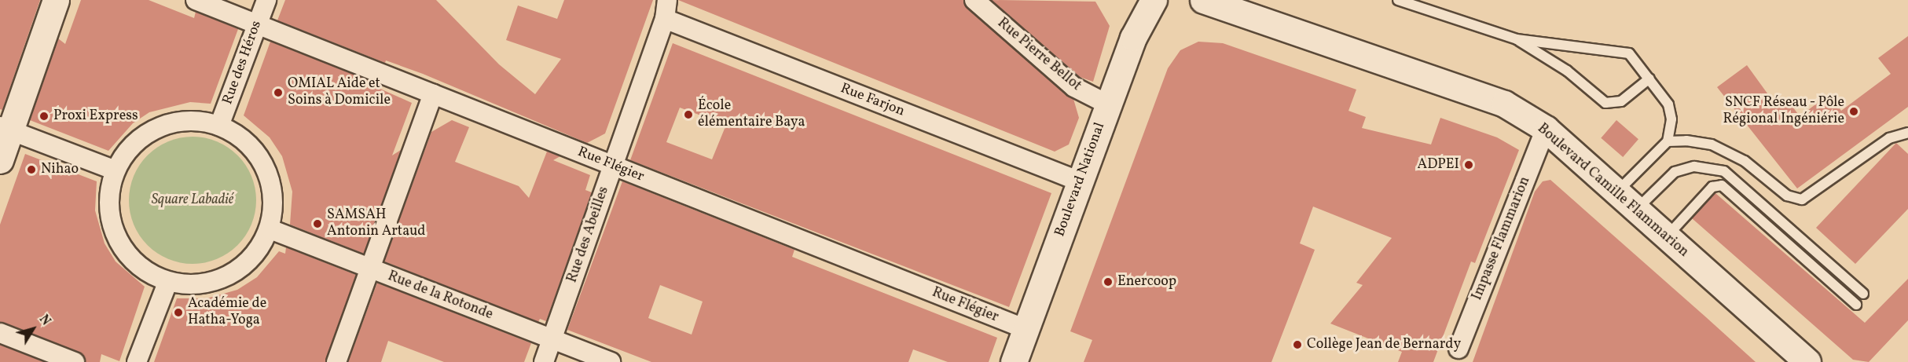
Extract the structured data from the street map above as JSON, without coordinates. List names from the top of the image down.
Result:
{
  "streets": {
    "street": [
      "Rue Pierre Bellot",
      "Rue des Héros",
      "Rue Farjon",
      "Rue Flégier",
      "Boulevard National",
      "Boulevard Camille Flammarion",
      "Rue des Abeilles",
      "Impasse Flammarion",
      "Rue de la Rotonde"
    ]
  },
  "crossings": [
    ["Rue Pierre Bellot", "Boulevard National"],
    ["Rue des Héros", "Rue Flégier"],
    ["Rue des Héros", "Rue de la Rotonde"],
    ["Rue Farjon", "Boulevard National"],
    ["Rue Farjon", "Rue des Abeilles"],
    ["Rue Flégier", "Boulevard National"],
    ["Rue Flégier", "Rue des Abeilles"],
    ["Boulevard Camille Flammarion", "Impasse Flammarion"],
    ["Rue des Abeilles", "Rue de la Rotonde"]
  ],
  "parks": ["Square Labadié"],
  "places": [
    "OMIAL Aide et Soins à Domicile",
    "SNCF Réseau - Pôle Régional Ingéniérie",
    "École élémentaire Baya",
    "Proxi Express",
    "ADPEI",
    "Nihao",
    "SAMSAH Antonin Artaud",
    "Enercoop",
    "Académie de Hatha-Yoga",
    "Collège Jean de Bernardy"
  ],
  "north": "top right"
}
